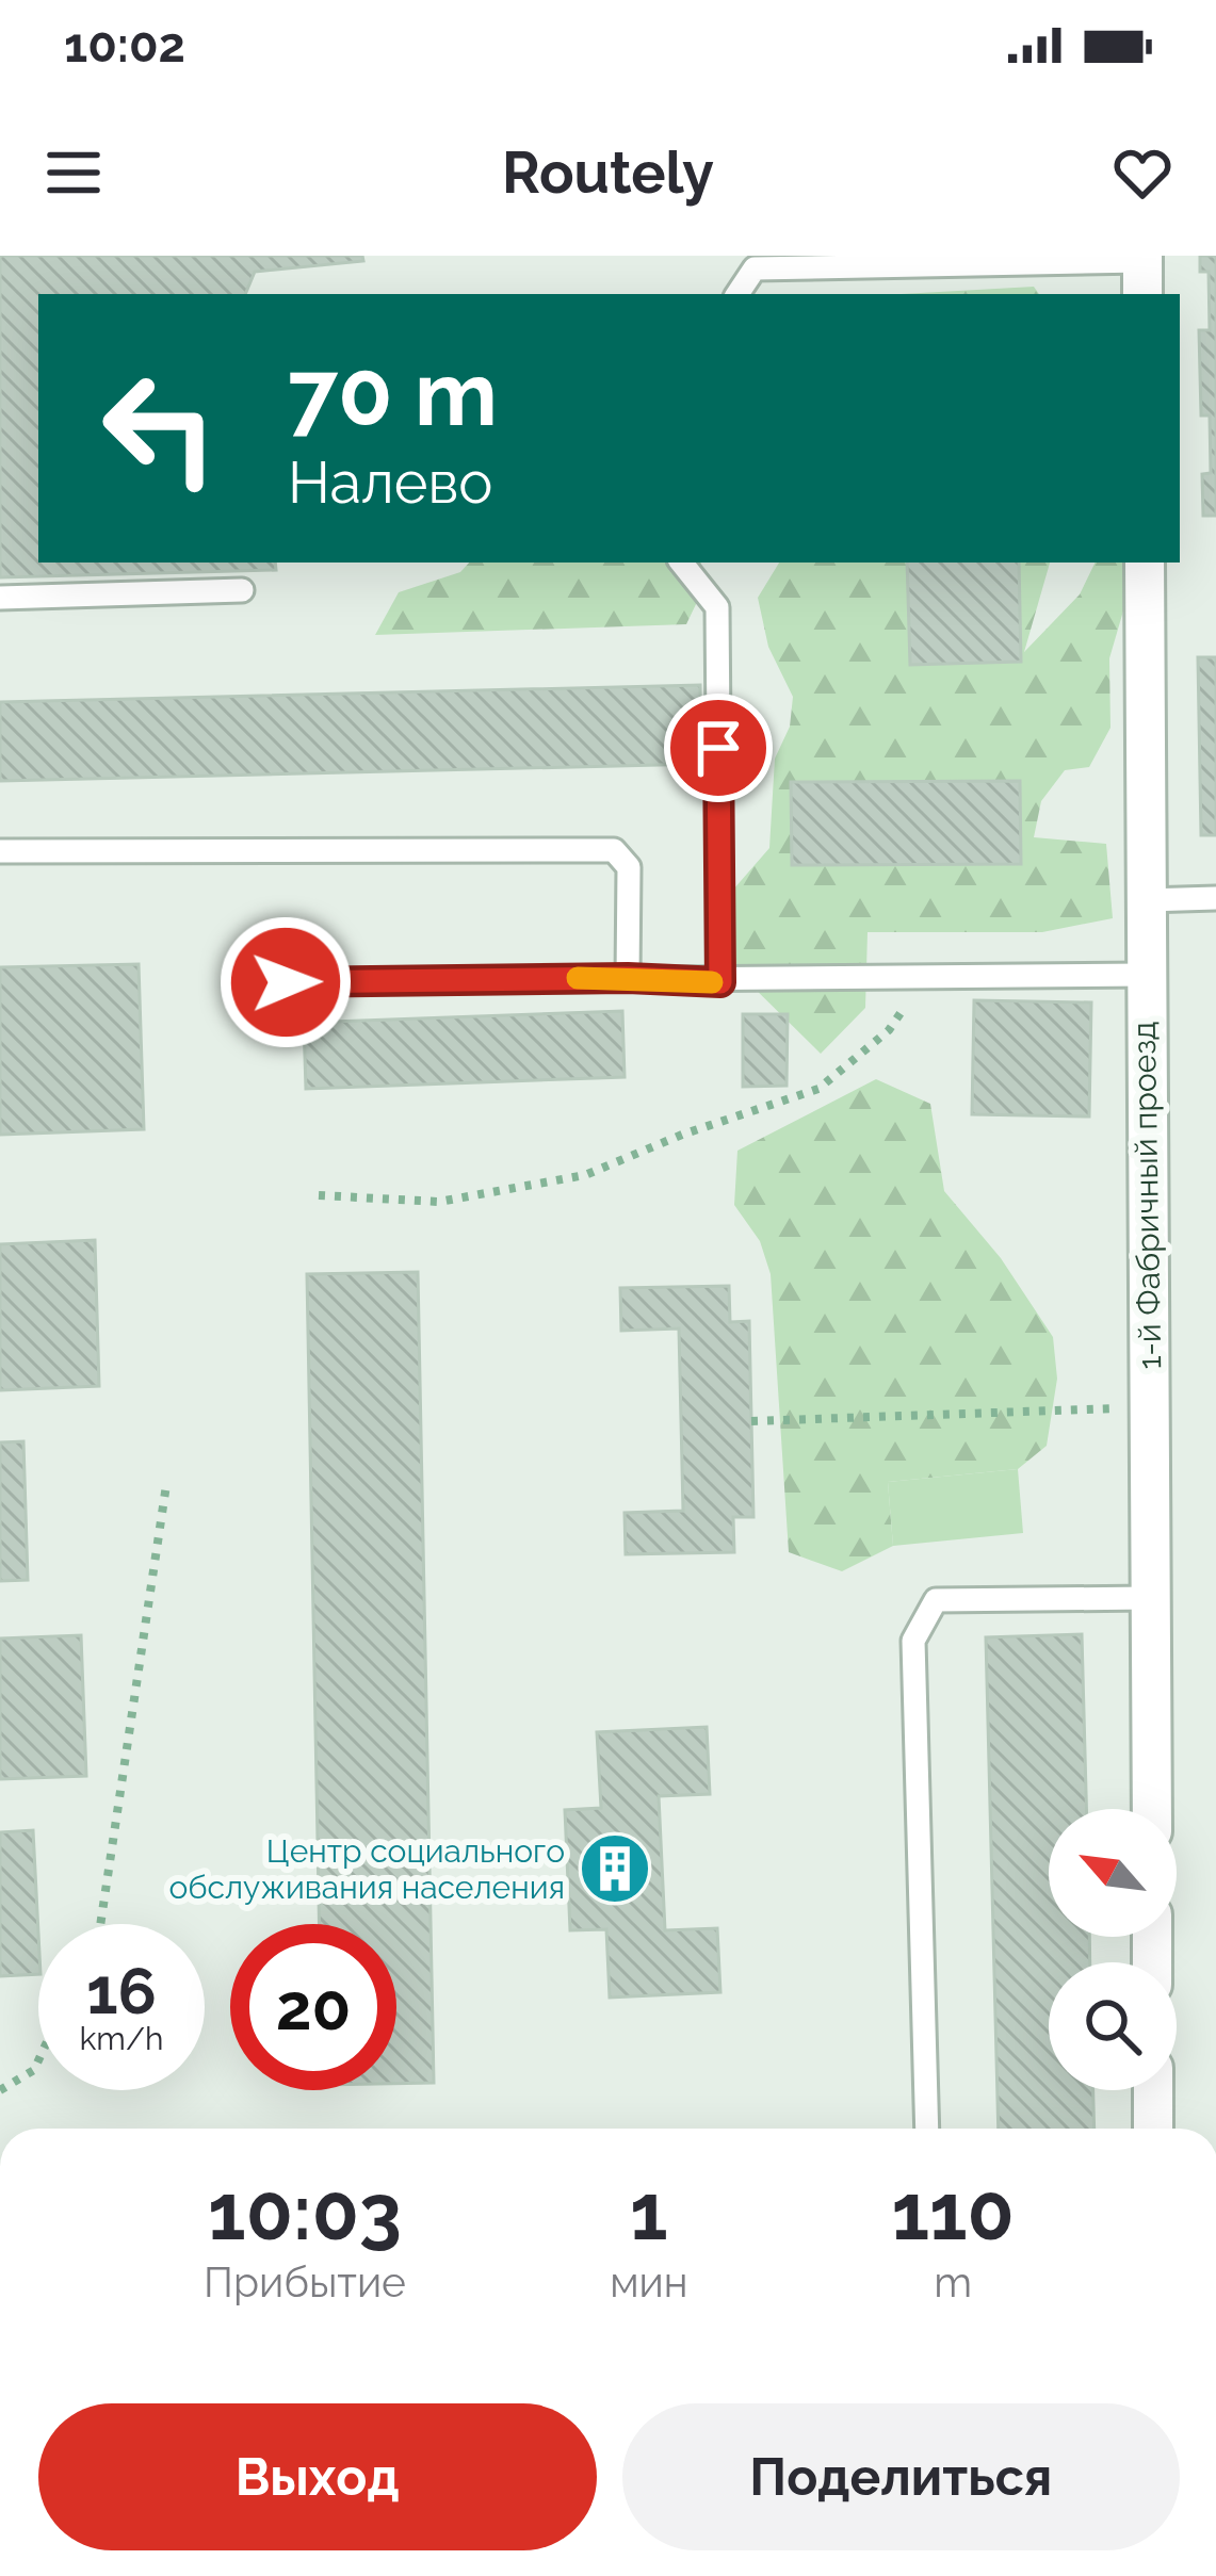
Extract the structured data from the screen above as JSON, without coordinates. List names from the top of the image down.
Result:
{
  "streets": {
    "street": ["1-й Фабричный проезд"]
  },
  "places": {
    "building": ["Центр социального обслуживания населения"]
  },
  "north": "top left",
  "page": {
    "status": "10:02",
    "header": "Routely",
    "turn": ["70 m", "Налево"],
    "speed": "16 km/h",
    "limit": "20",
    "eta": [
      "10:03",
      "Прибытие",
      "1",
      "мин",
      "110",
      "m"
    ],
    "buttons": ["Выход", "Поделиться"]
  }
}
